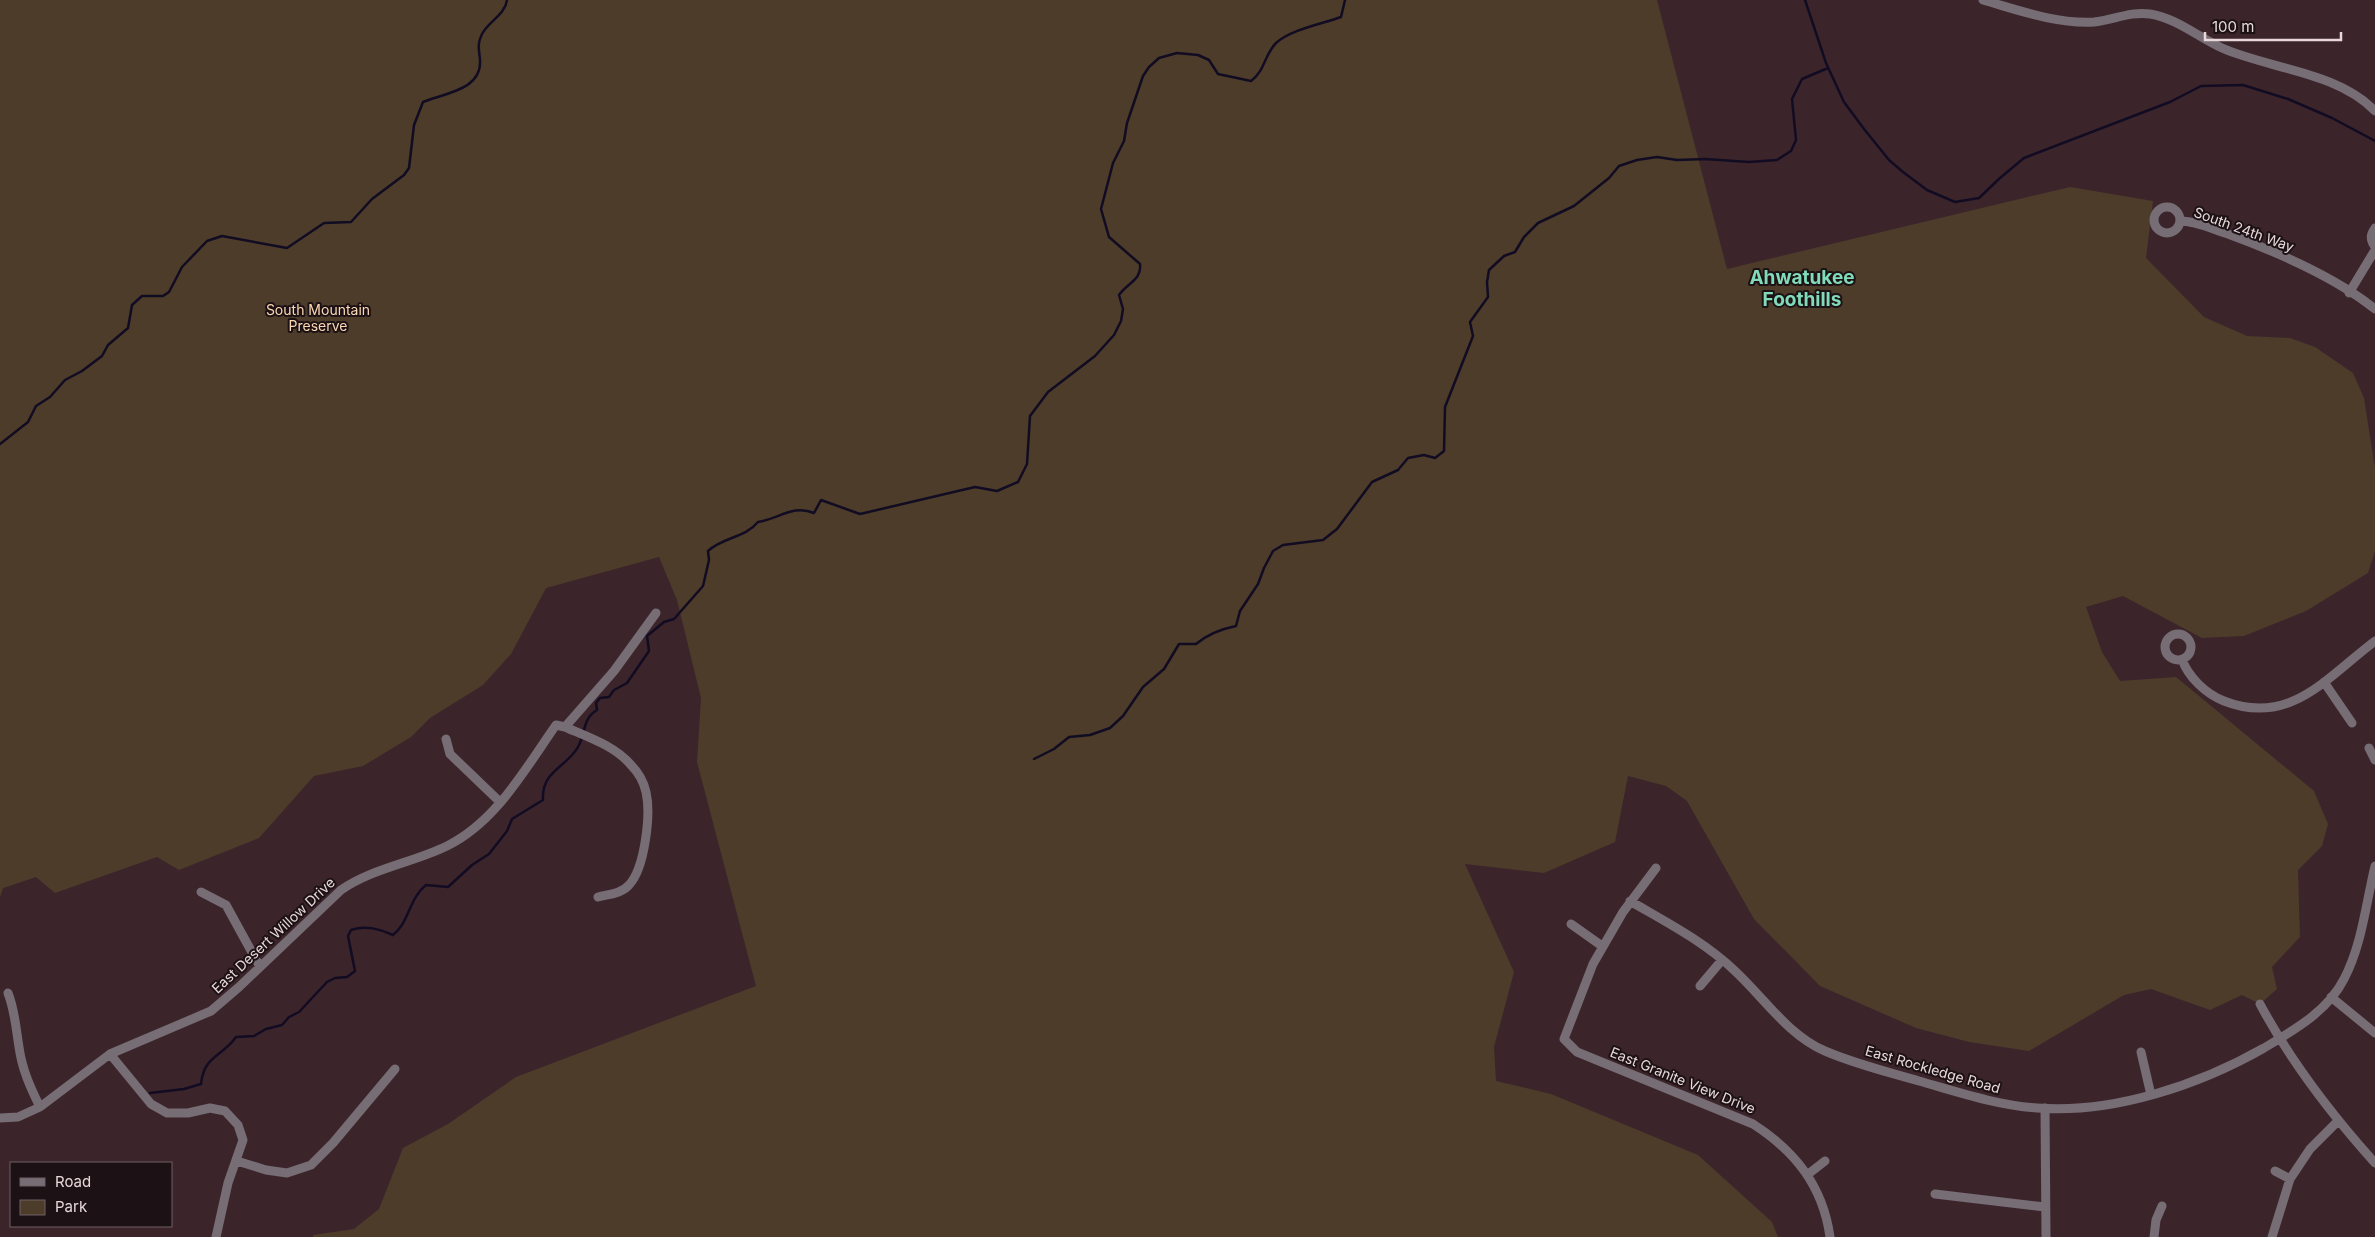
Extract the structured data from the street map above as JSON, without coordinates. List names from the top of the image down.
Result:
{
  "streets": {
    "street": [
      "South 24th Way",
      "East Desert Willow Drive",
      "East Rockledge Road",
      "East Granite View Drive"
    ]
  },
  "districts": ["Ahwatukee Foothills"],
  "parks": ["South Mountain Preserve"],
  "legend": ["Road", "Park"],
  "scale_bar": "100 m"
}
